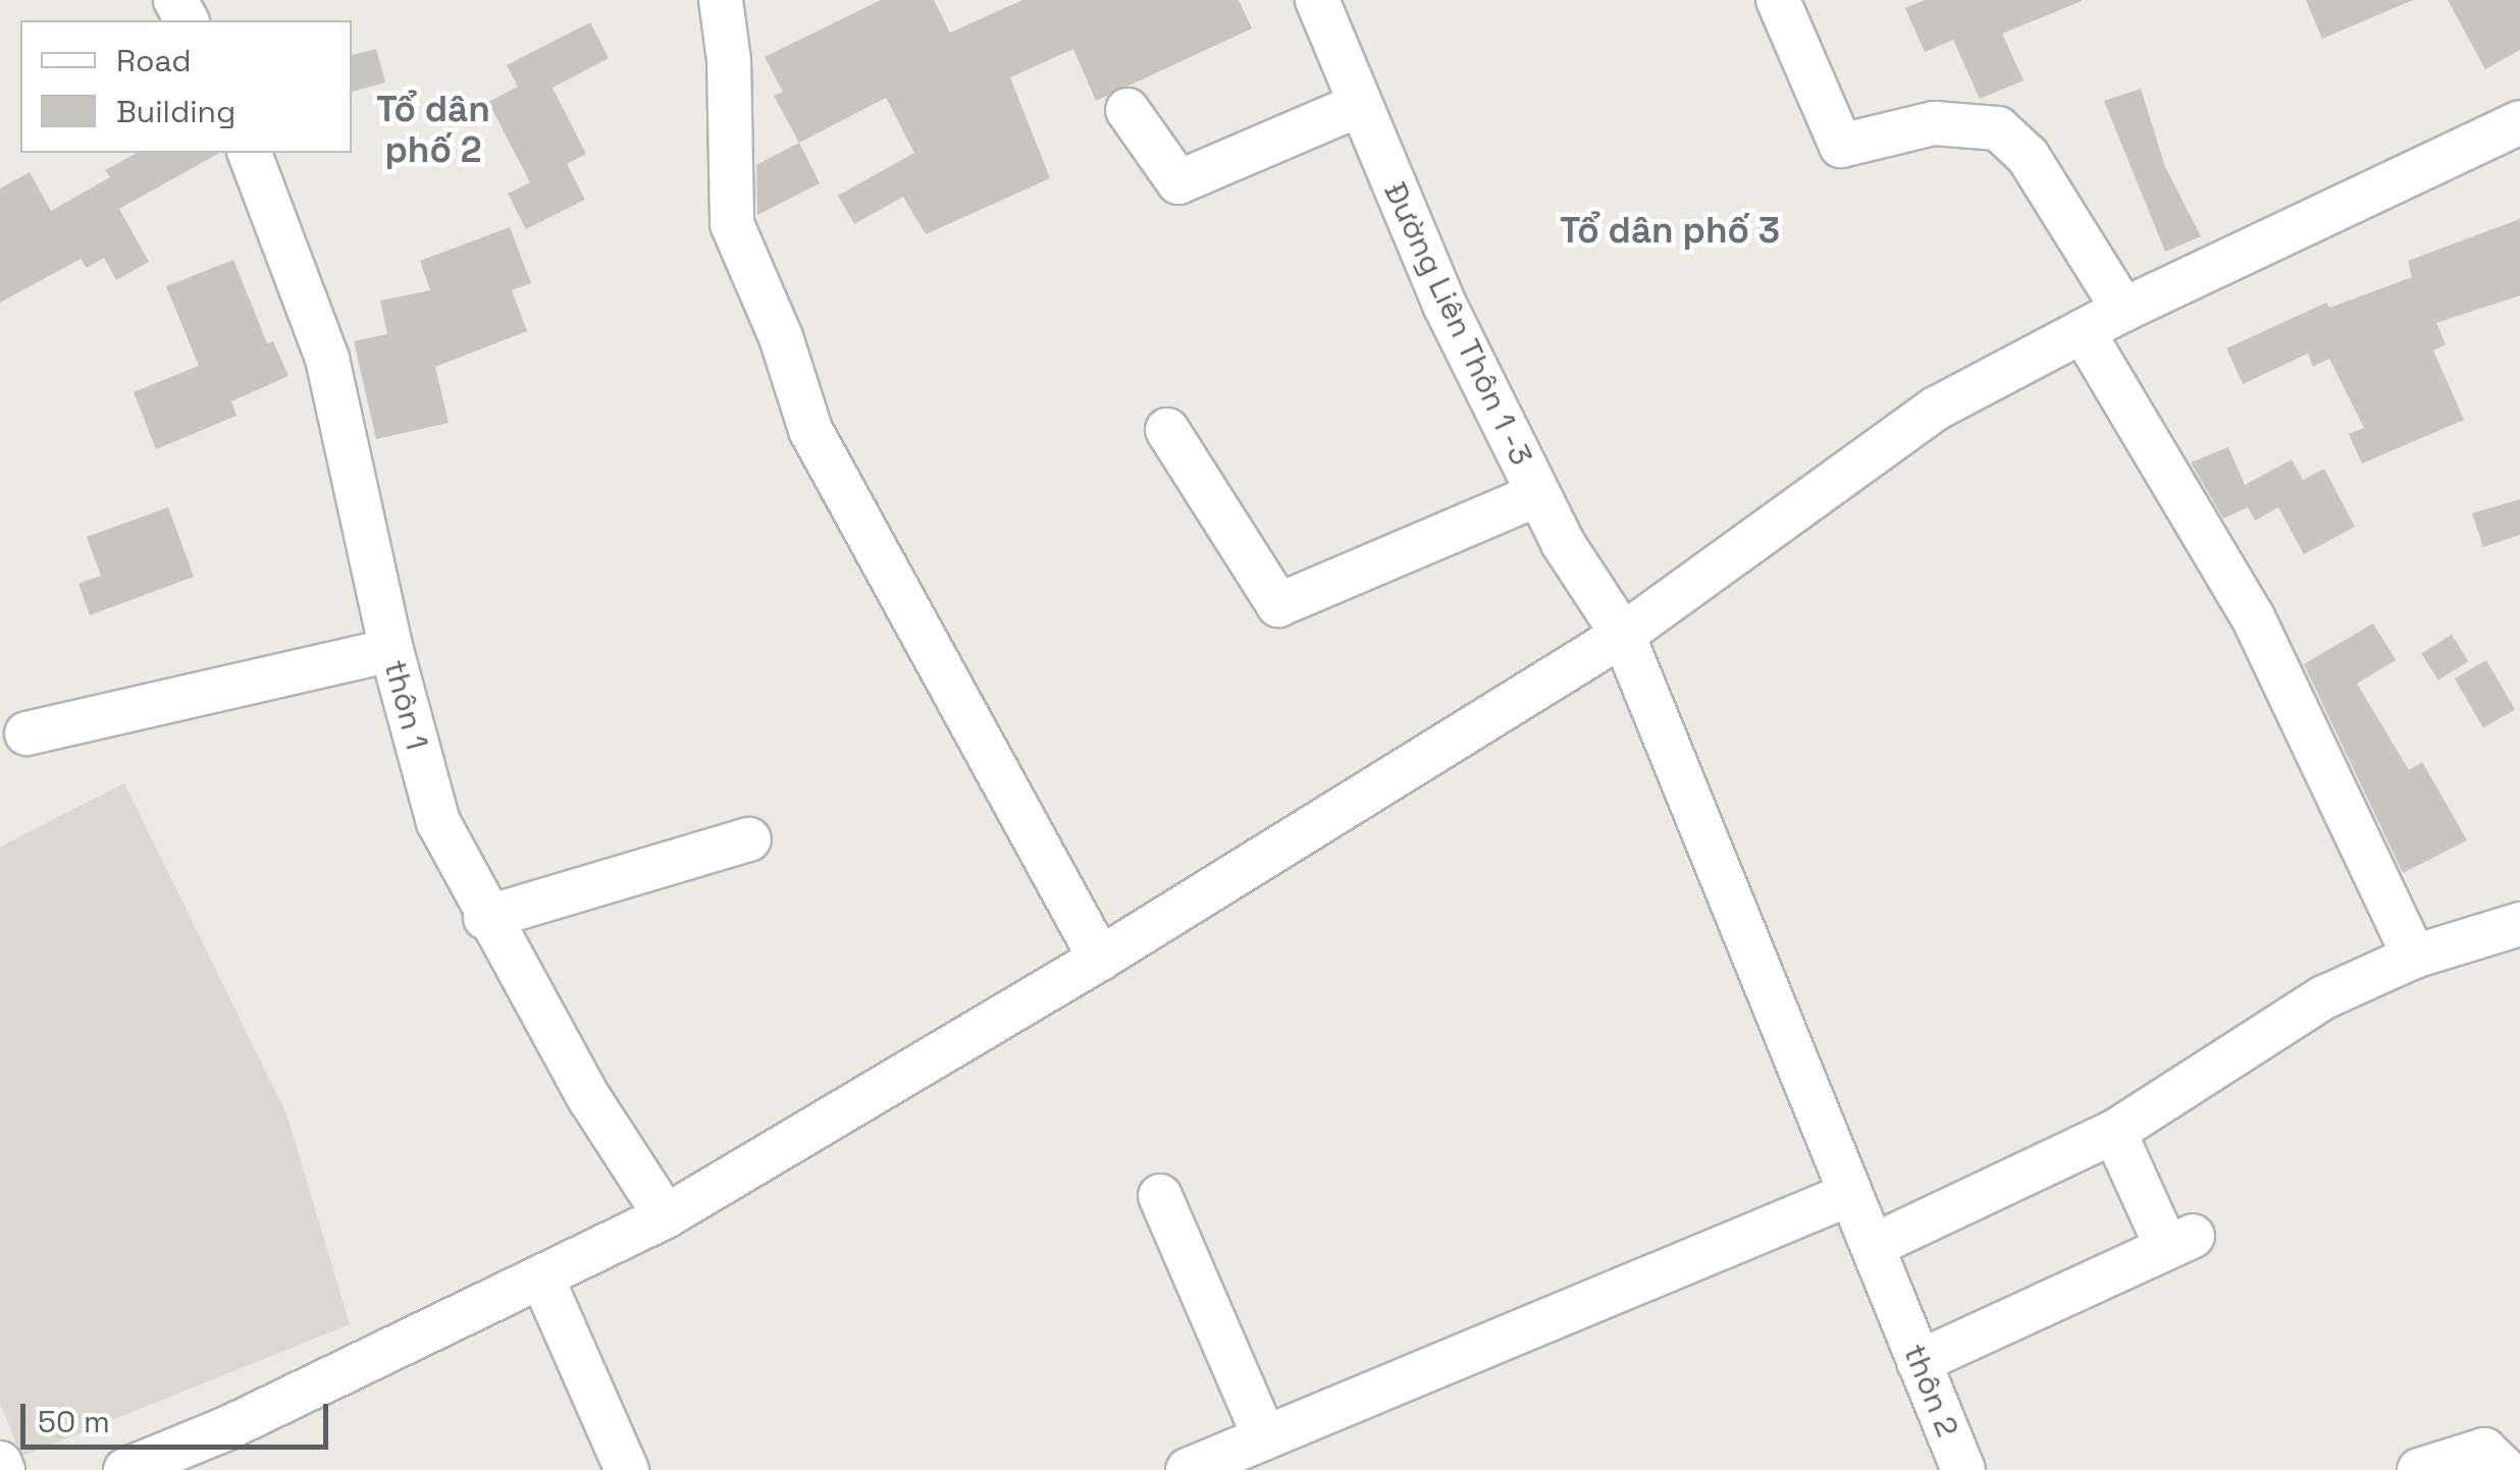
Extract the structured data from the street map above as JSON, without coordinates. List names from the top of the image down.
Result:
{
  "streets": {
    "street": ["Đường Liên Thôn 1 -3", "thôn 1", "thôn 2"]
  },
  "crossings": [
    ["Đường Liên Thôn 1 -3", "thôn 2"]
  ],
  "districts": ["Tổ dân phố 2", "Tổ dân phố 3"],
  "legend": ["Road", "Building"],
  "scale_bar": "50 m"
}
